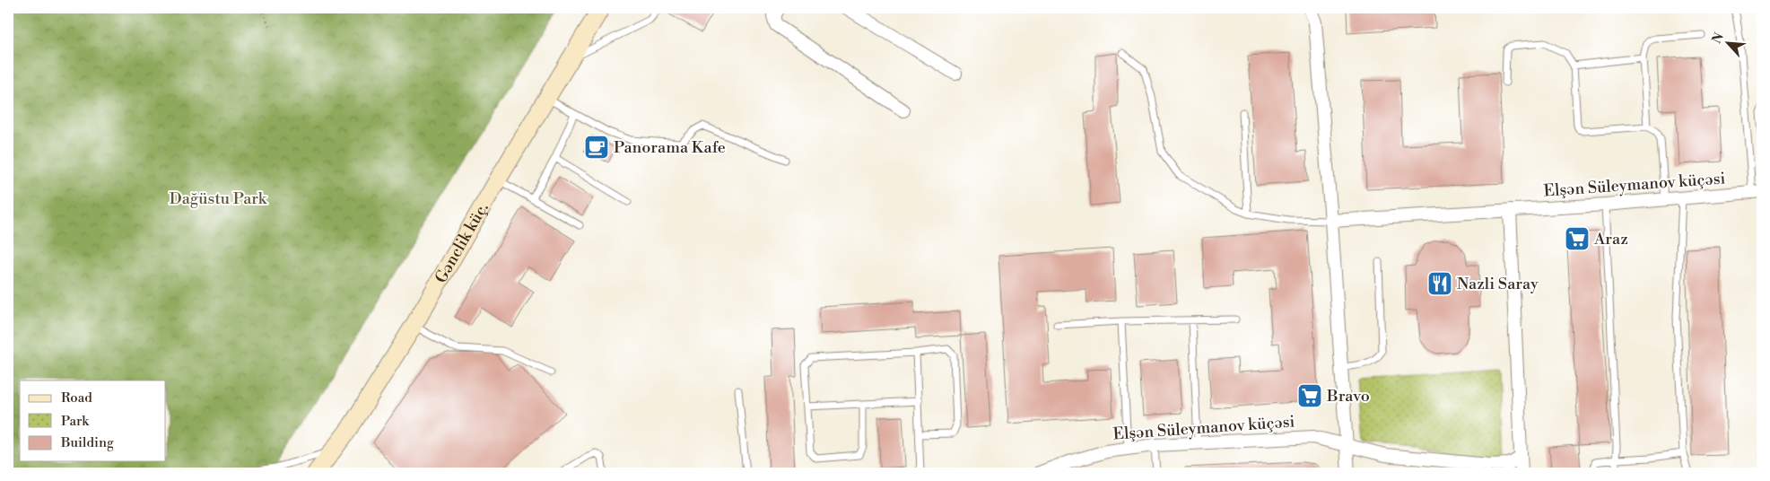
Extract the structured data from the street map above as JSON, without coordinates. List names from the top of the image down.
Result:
{
  "streets": {
    "main road": ["Gənclik küç."],
    "street": ["Elşən Süleymanov küçəsi"]
  },
  "parks": ["Dağüstu Park"],
  "places": {
    "cafe": ["Panorama Kafe"],
    "supermarket": ["Araz", "Bravo"],
    "restaurant": ["Nazli Saray"]
  },
  "legend": ["Road", "Park", "Building"],
  "north": "top left"
}
